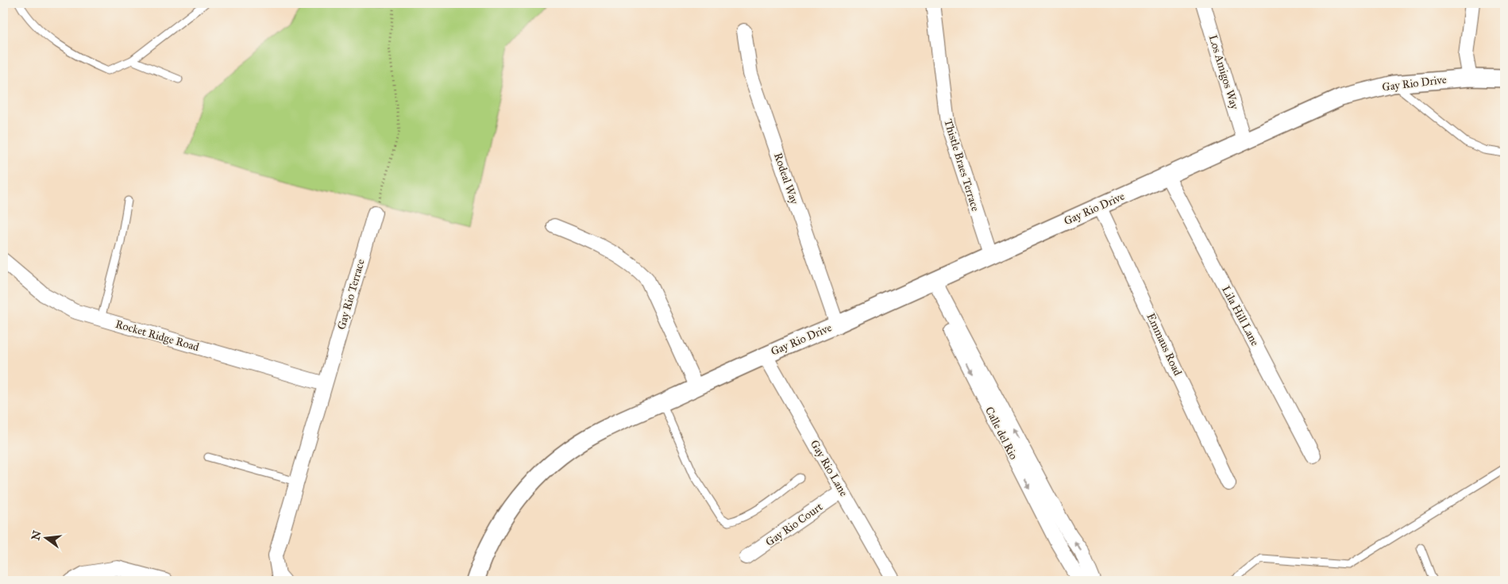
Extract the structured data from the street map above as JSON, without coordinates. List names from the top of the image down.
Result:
{
  "streets": {
    "street": [
      "Los Amigos Way",
      "Gay Rio Drive",
      "Thistle Braes Terrace",
      "Rodeal Way",
      "Gay Rio Terrace",
      "Lila Hill Lane",
      "Rocket Ridge Road",
      "Emmaus Road",
      "Calle del Rio",
      "Gay Rio Lane",
      "Gay Rio Court"
    ]
  },
  "crossings": [
    ["Los Amigos Way", "Gay Rio Drive"],
    ["Gay Rio Drive", "Thistle Braes Terrace"],
    ["Gay Rio Drive", "Rodeal Way"],
    ["Gay Rio Drive", "Lila Hill Lane"],
    ["Gay Rio Drive", "Emmaus Road"],
    ["Gay Rio Drive", "Calle del Rio"],
    ["Gay Rio Drive", "Gay Rio Lane"],
    ["Gay Rio Terrace", "Rocket Ridge Road"],
    ["Gay Rio Lane", "Gay Rio Court"]
  ],
  "north": "left"
}
